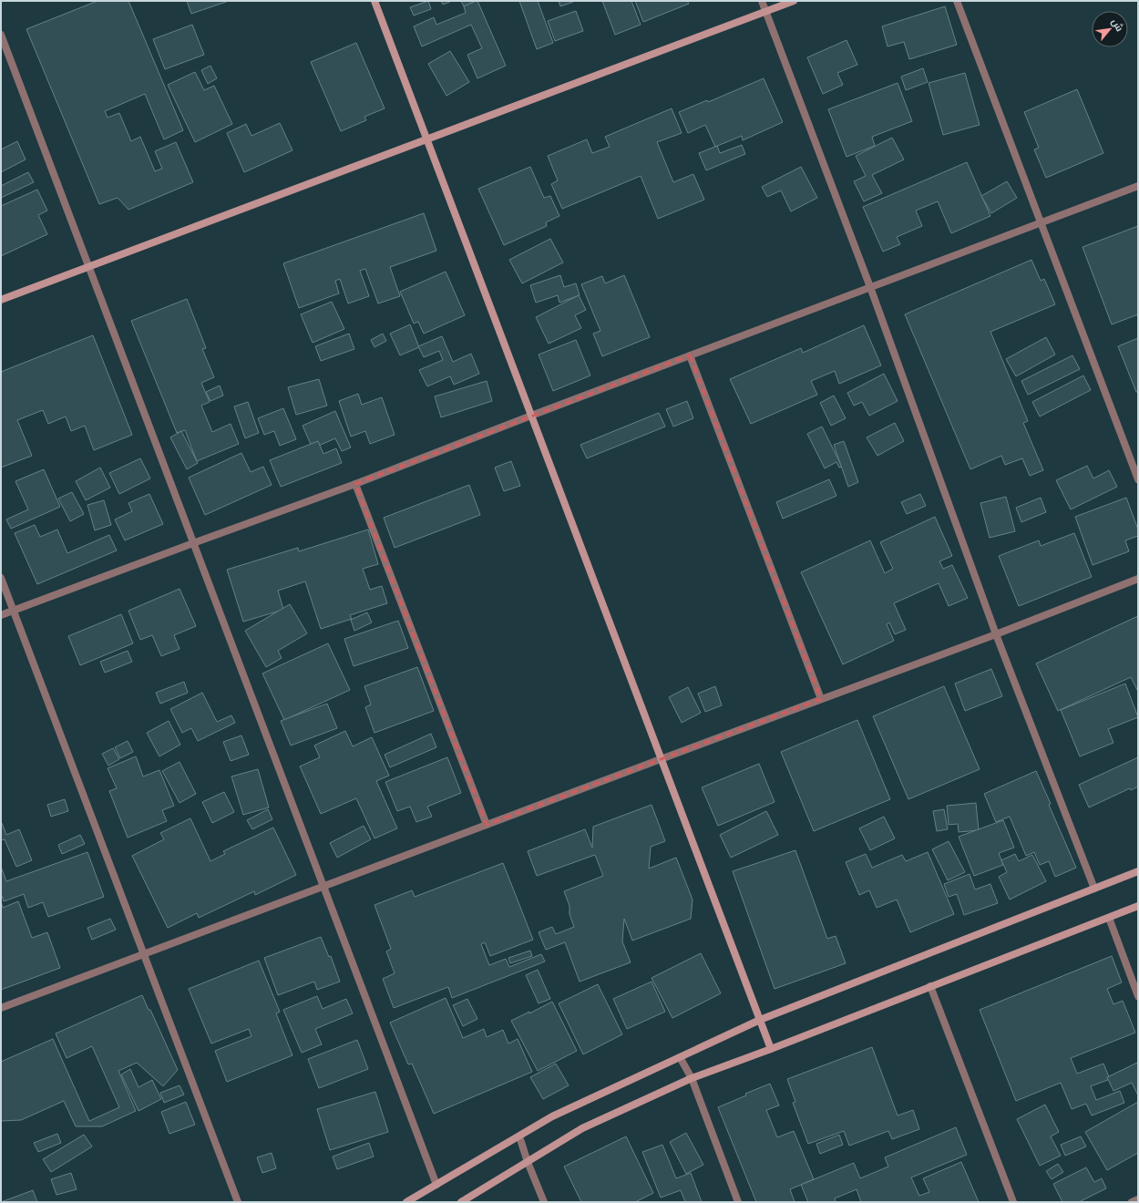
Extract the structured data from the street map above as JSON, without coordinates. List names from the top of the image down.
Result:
{
  "north": "top right"
}
